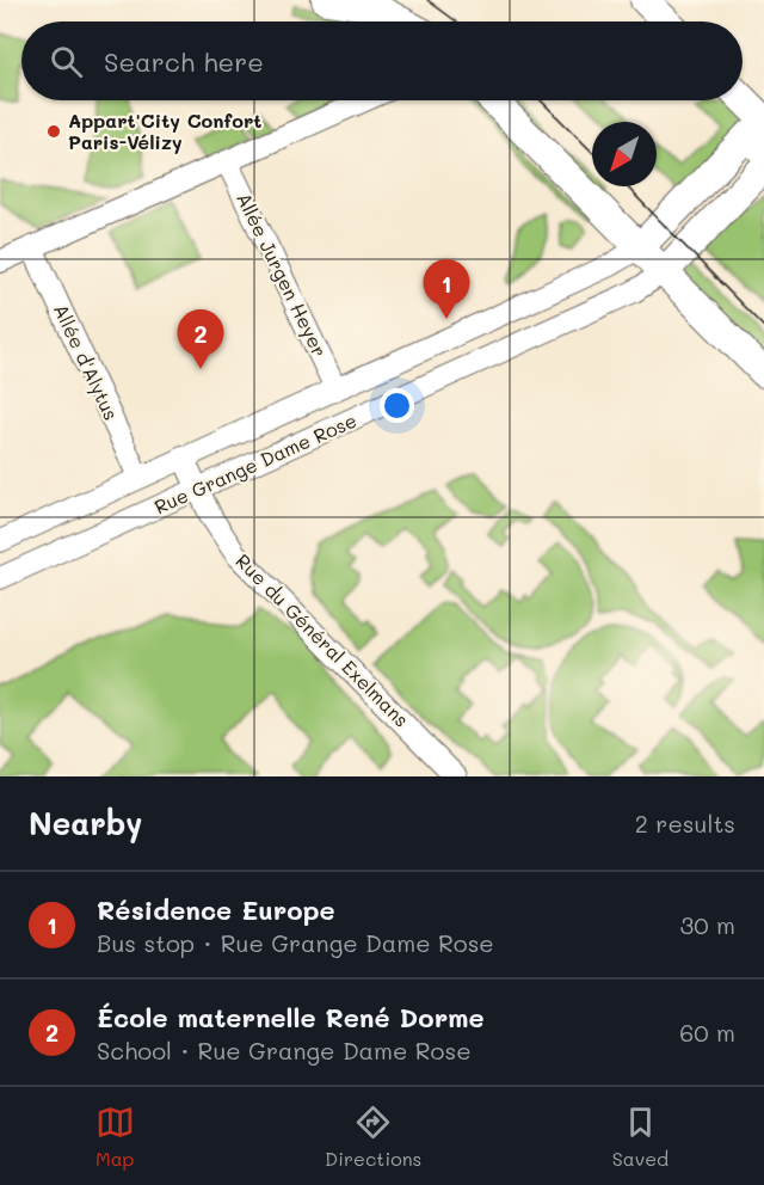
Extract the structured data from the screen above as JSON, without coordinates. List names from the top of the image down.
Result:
{
  "streets": {
    "street": [
      "Allée Jurgen Heyer",
      "Allée d'Alytus",
      "Rue Grange Dame Rose",
      "Rue du Général Exelmans"
    ]
  },
  "crossings": [
    ["Allée Jurgen Heyer", "Rue Grange Dame Rose"],
    ["Allée d'Alytus", "Rue Grange Dame Rose"],
    ["Rue Grange Dame Rose", "Rue du Général Exelmans"]
  ],
  "places": ["Appart'City Confort Paris-Vélizy"],
  "north": "bottom left",
  "page": {
    "search": "Search here",
    "pins": ["1", "2"],
    "heading": ["Nearby", "2 results"],
    "list": [
      {
        "mark": "1",
        "name": "Résidence Europe",
        "note": "Bus stop · Rue Grange Dame Rose",
        "value": "30 m"
      },
      {
        "mark": "2",
        "name": "École maternelle René Dorme",
        "note": "School · Rue Grange Dame Rose",
        "value": "60 m"
      }
    ],
    "nav": ["Map", "Directions", "Saved"]
  }
}
